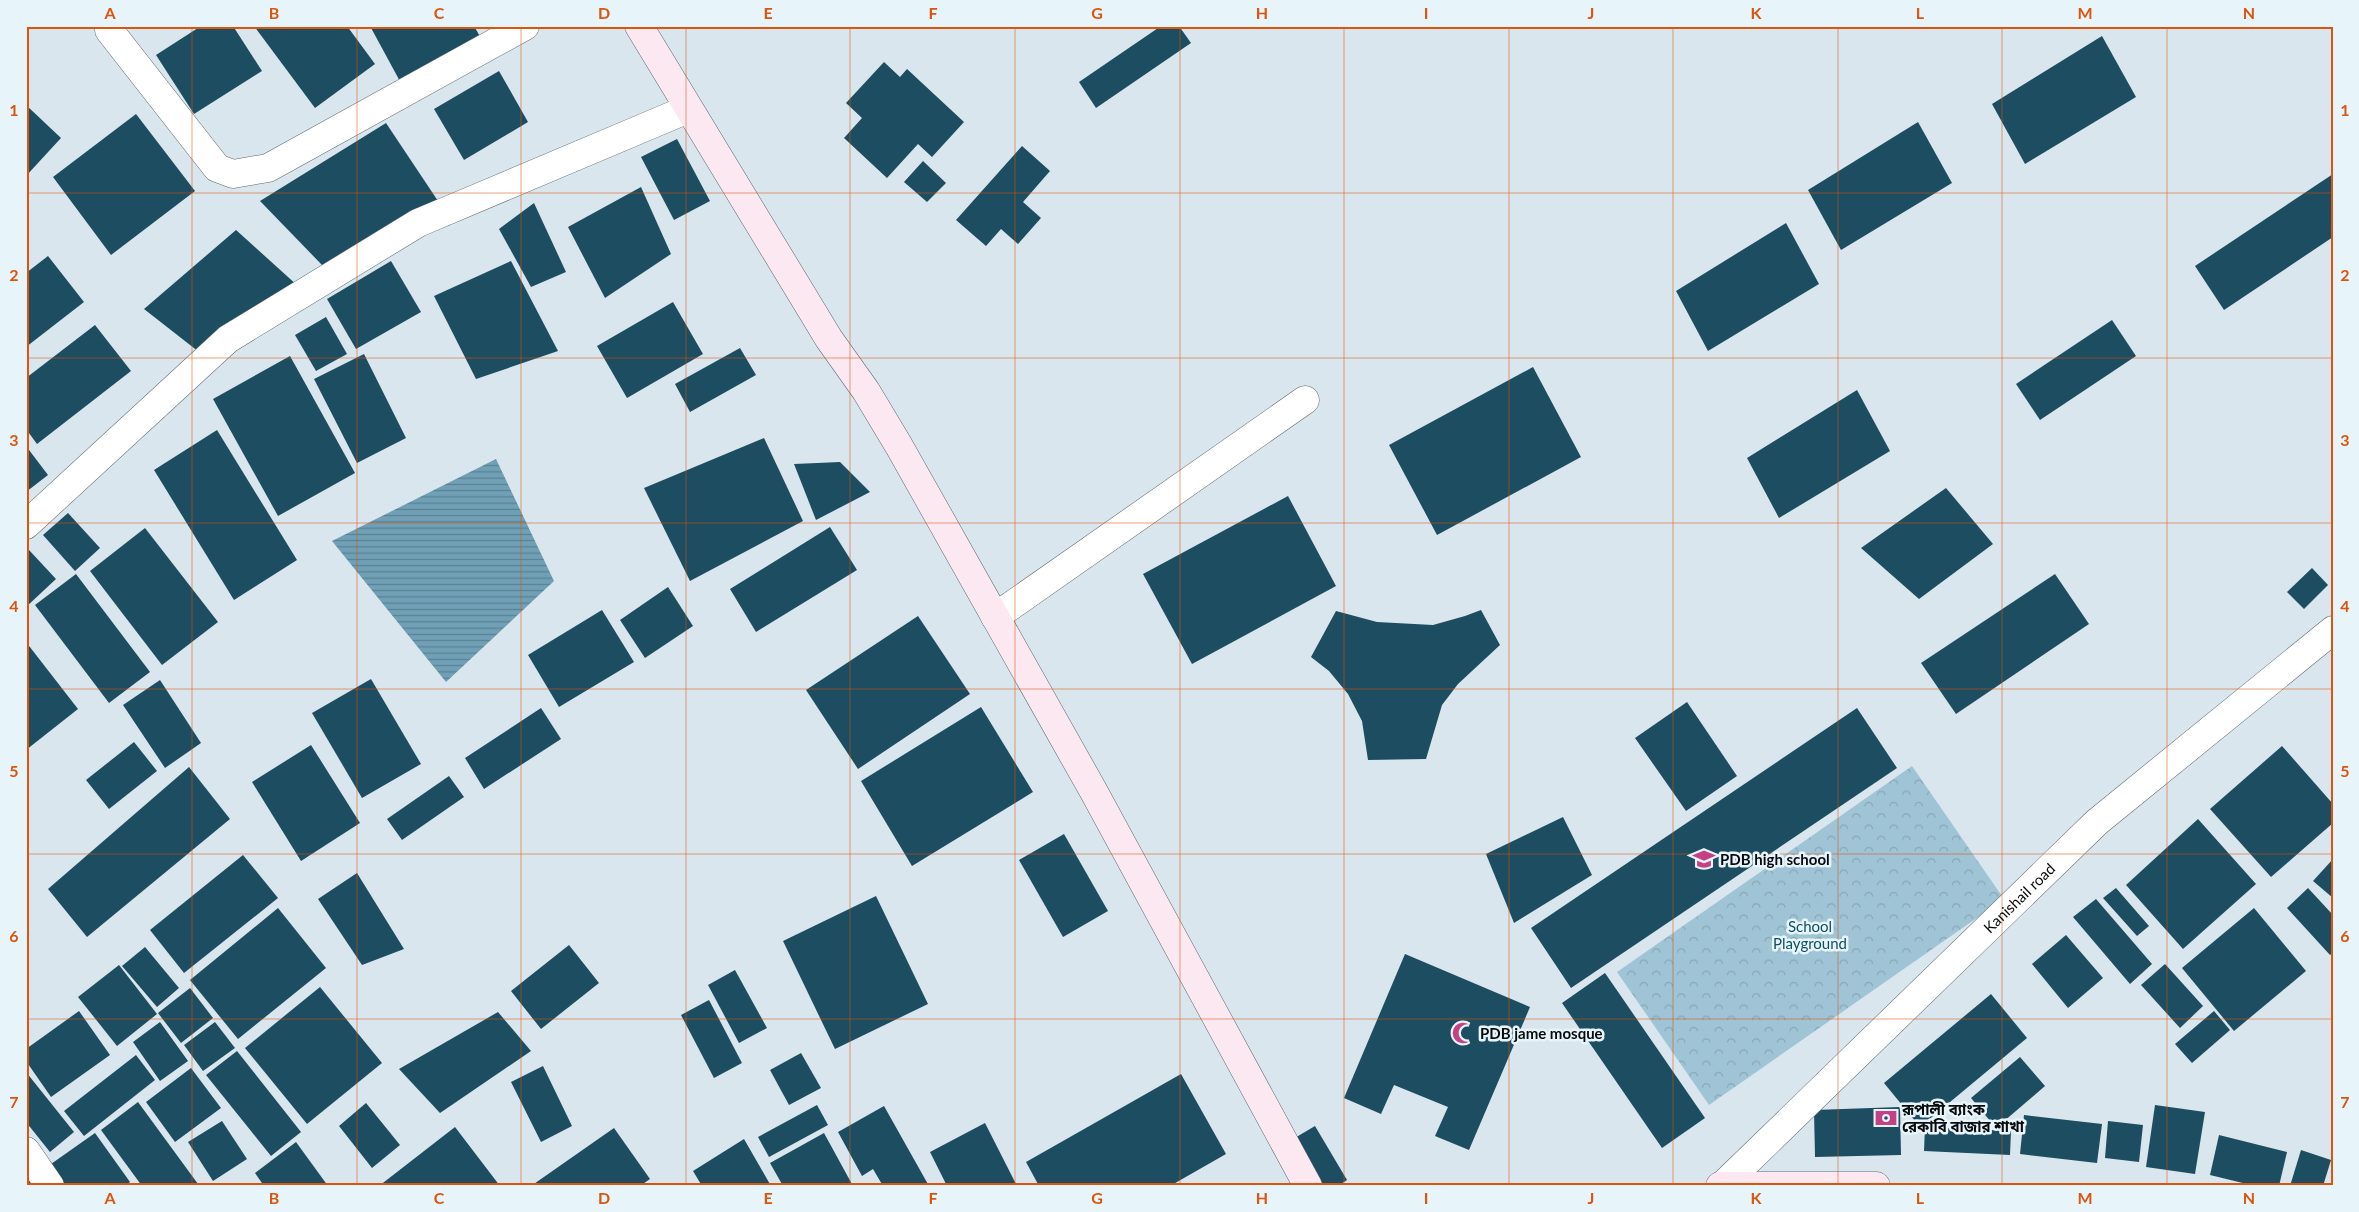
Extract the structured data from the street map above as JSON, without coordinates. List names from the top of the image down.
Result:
{
  "streets": {
    "street": ["Kanishail road"]
  },
  "parks": ["School Playground"],
  "places": {
    "school or university": ["PDB high school"],
    "mosque": ["PDB jame mosque"],
    "bank": ["রূপালী ব্যাংক রেকাবি বাজার শাখা"]
  },
  "grid": {
    "columns": [
      "A",
      "B",
      "C",
      "D",
      "E",
      "F",
      "G",
      "H",
      "I",
      "J",
      "K",
      "L",
      "M",
      "N"
    ],
    "rows": [
      "1",
      "2",
      "3",
      "4",
      "5",
      "6",
      "7"
    ]
  }
}
